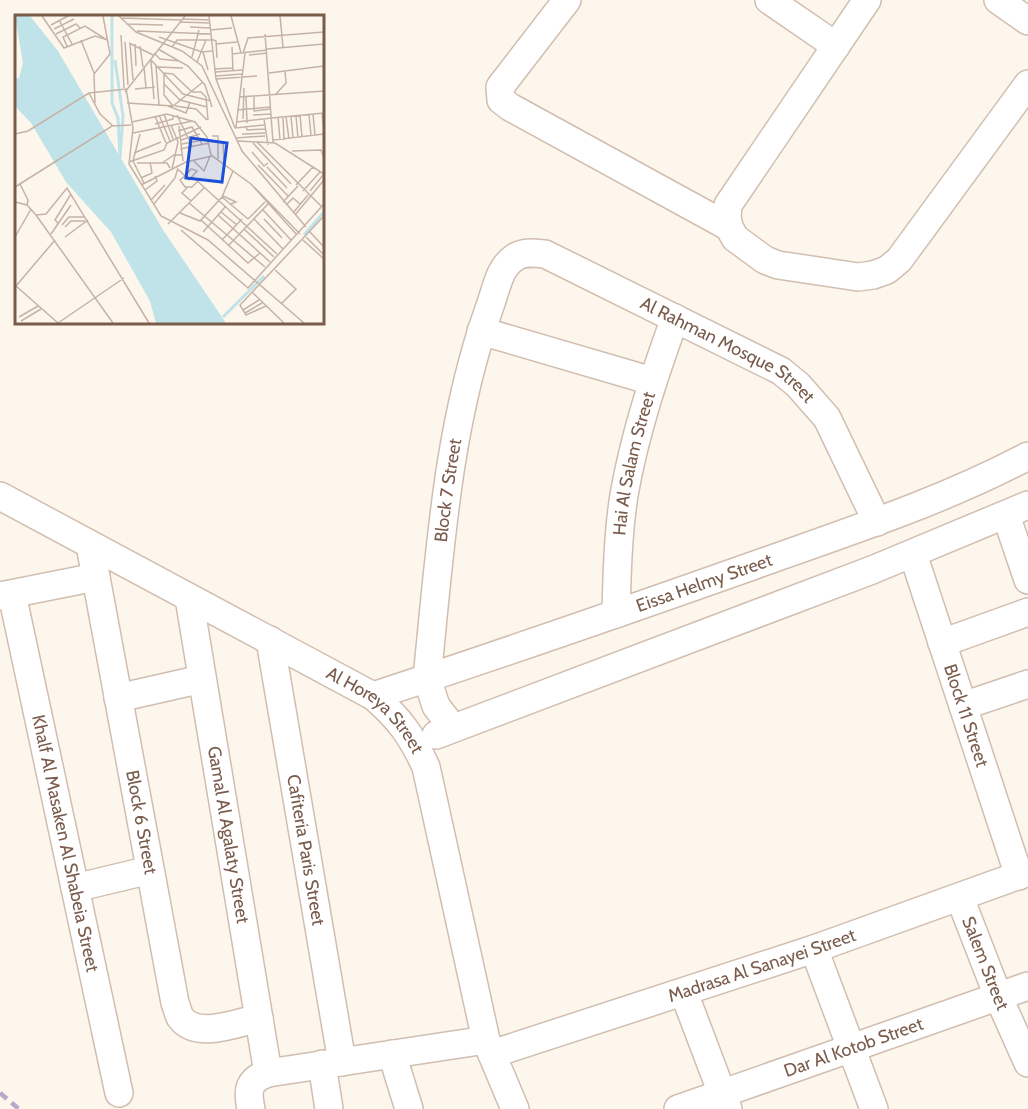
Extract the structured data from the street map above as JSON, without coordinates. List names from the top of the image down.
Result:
{
  "streets": {
    "street": [
      "Al Rahman Mosque Street",
      "Hai Al Salam Street",
      "Block 7 Street",
      "Eissa Helmy Street",
      "Al Horeya Street",
      "Block 11 Street",
      "Block 6 Street",
      "Gamal Al Agalaty Street",
      "Khalf Al Masaken Al Shabeia Street",
      "Cafiteria Paris Street",
      "Salem Street",
      "Madrasa Al Sanayei Street",
      "Dar Al Kotob Street"
    ]
  },
  "crossings": [
    ["Al Rahman Mosque Street", "Hai Al Salam Street"],
    ["Al Rahman Mosque Street", "Block 7 Street"],
    ["Al Rahman Mosque Street", "Eissa Helmy Street"],
    ["Hai Al Salam Street", "Eissa Helmy Street"],
    ["Block 7 Street", "Eissa Helmy Street"],
    ["Eissa Helmy Street", "Al Horeya Street"],
    ["Al Horeya Street", "Block 6 Street"],
    ["Al Horeya Street", "Gamal Al Agalaty Street"],
    ["Al Horeya Street", "Cafiteria Paris Street"],
    ["Al Horeya Street", "Madrasa Al Sanayei Street"],
    ["Block 11 Street", "Madrasa Al Sanayei Street"],
    ["Block 6 Street", "Gamal Al Agalaty Street"],
    ["Gamal Al Agalaty Street", "Madrasa Al Sanayei Street"],
    ["Cafiteria Paris Street", "Madrasa Al Sanayei Street"],
    ["Salem Street", "Madrasa Al Sanayei Street"],
    ["Salem Street", "Dar Al Kotob Street"]
  ]
}
